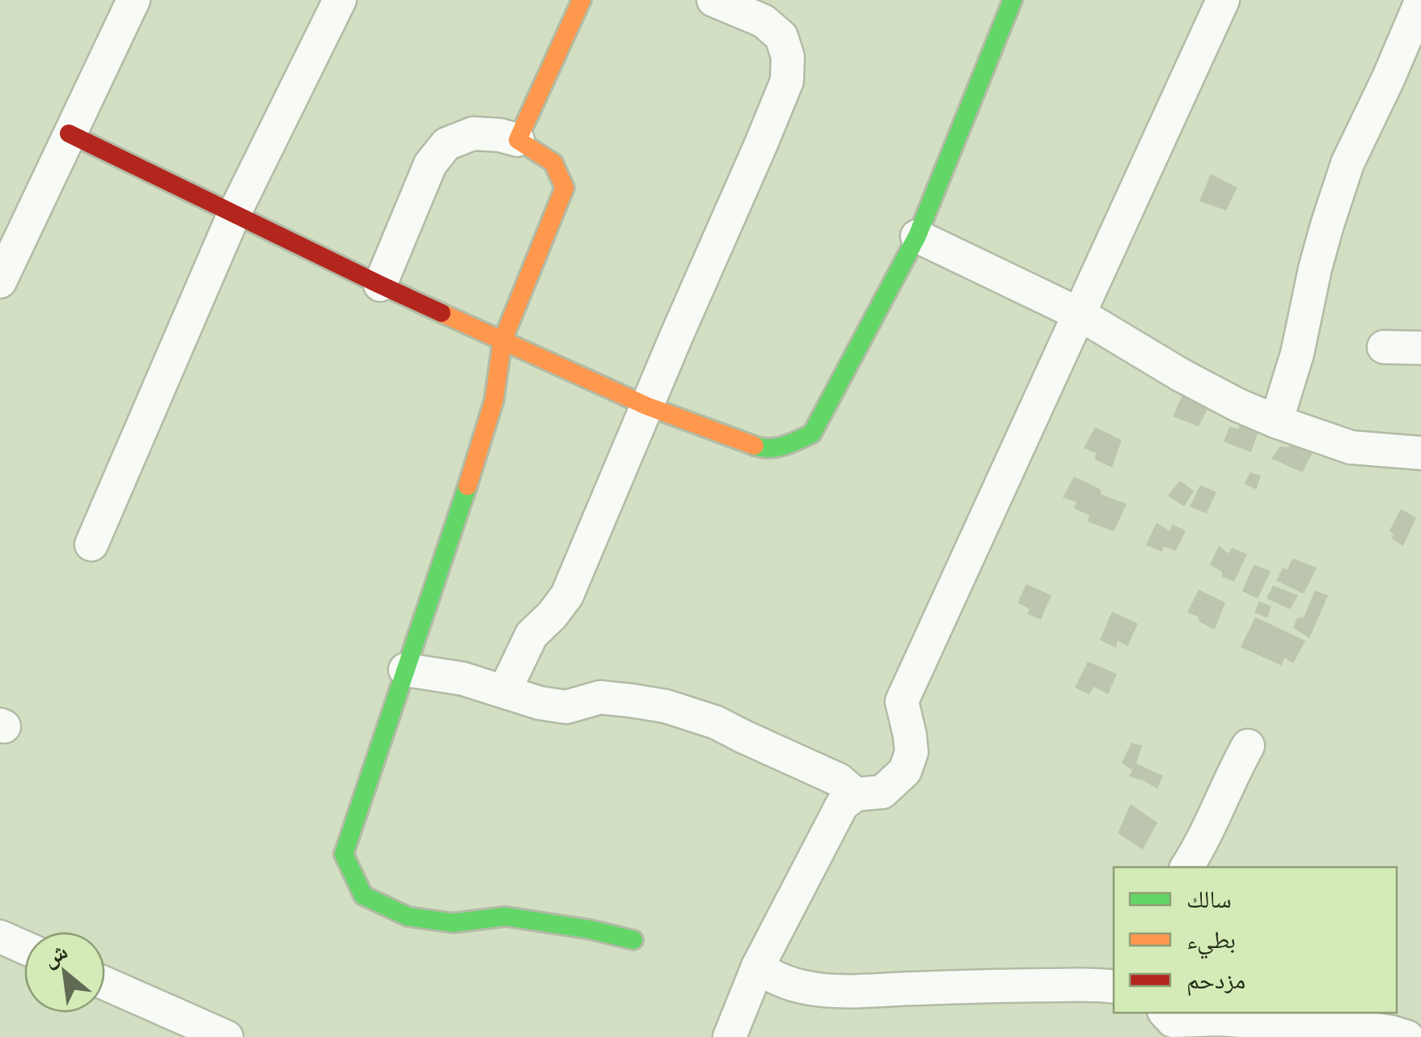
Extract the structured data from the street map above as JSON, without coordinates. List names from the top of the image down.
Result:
{
  "legend": ["سالك", "بطيء", "مزدحم"],
  "north": "top left"
}
